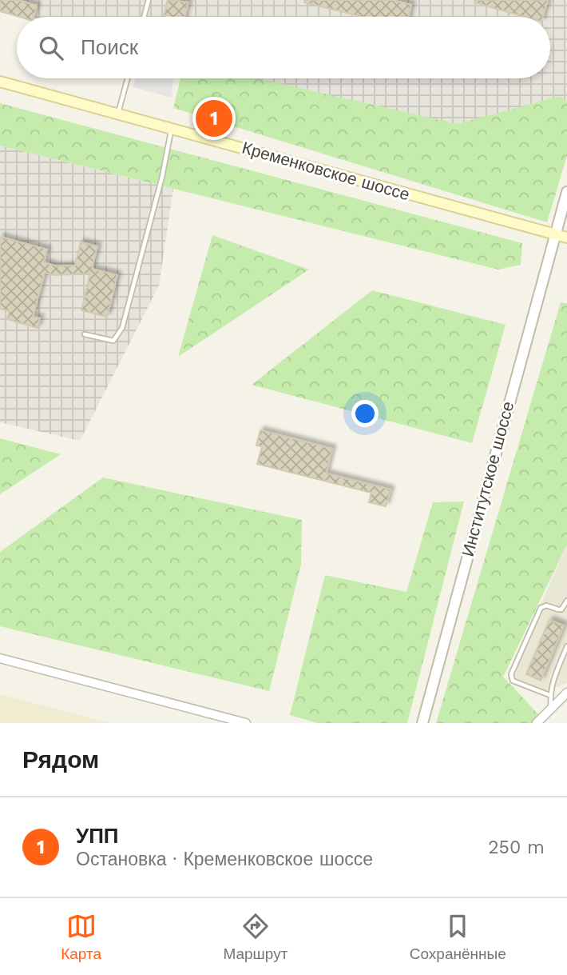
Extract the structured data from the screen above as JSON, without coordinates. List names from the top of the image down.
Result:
{
  "streets": {
    "main road": ["Кременковское шоссе"],
    "street": ["Институтское шоссе"]
  },
  "crossings": [
    ["Кременковское шоссе", "Институтское шоссе"]
  ],
  "page": {
    "search": "Поиск",
    "pins": "1",
    "heading": "Рядом",
    "list": [
      {
        "mark": "1",
        "name": "УПП",
        "note": "Остановка · Кременковское шоссе",
        "value": "250 m"
      }
    ],
    "nav": ["Карта", "Маршрут", "Сохранённые"]
  }
}
